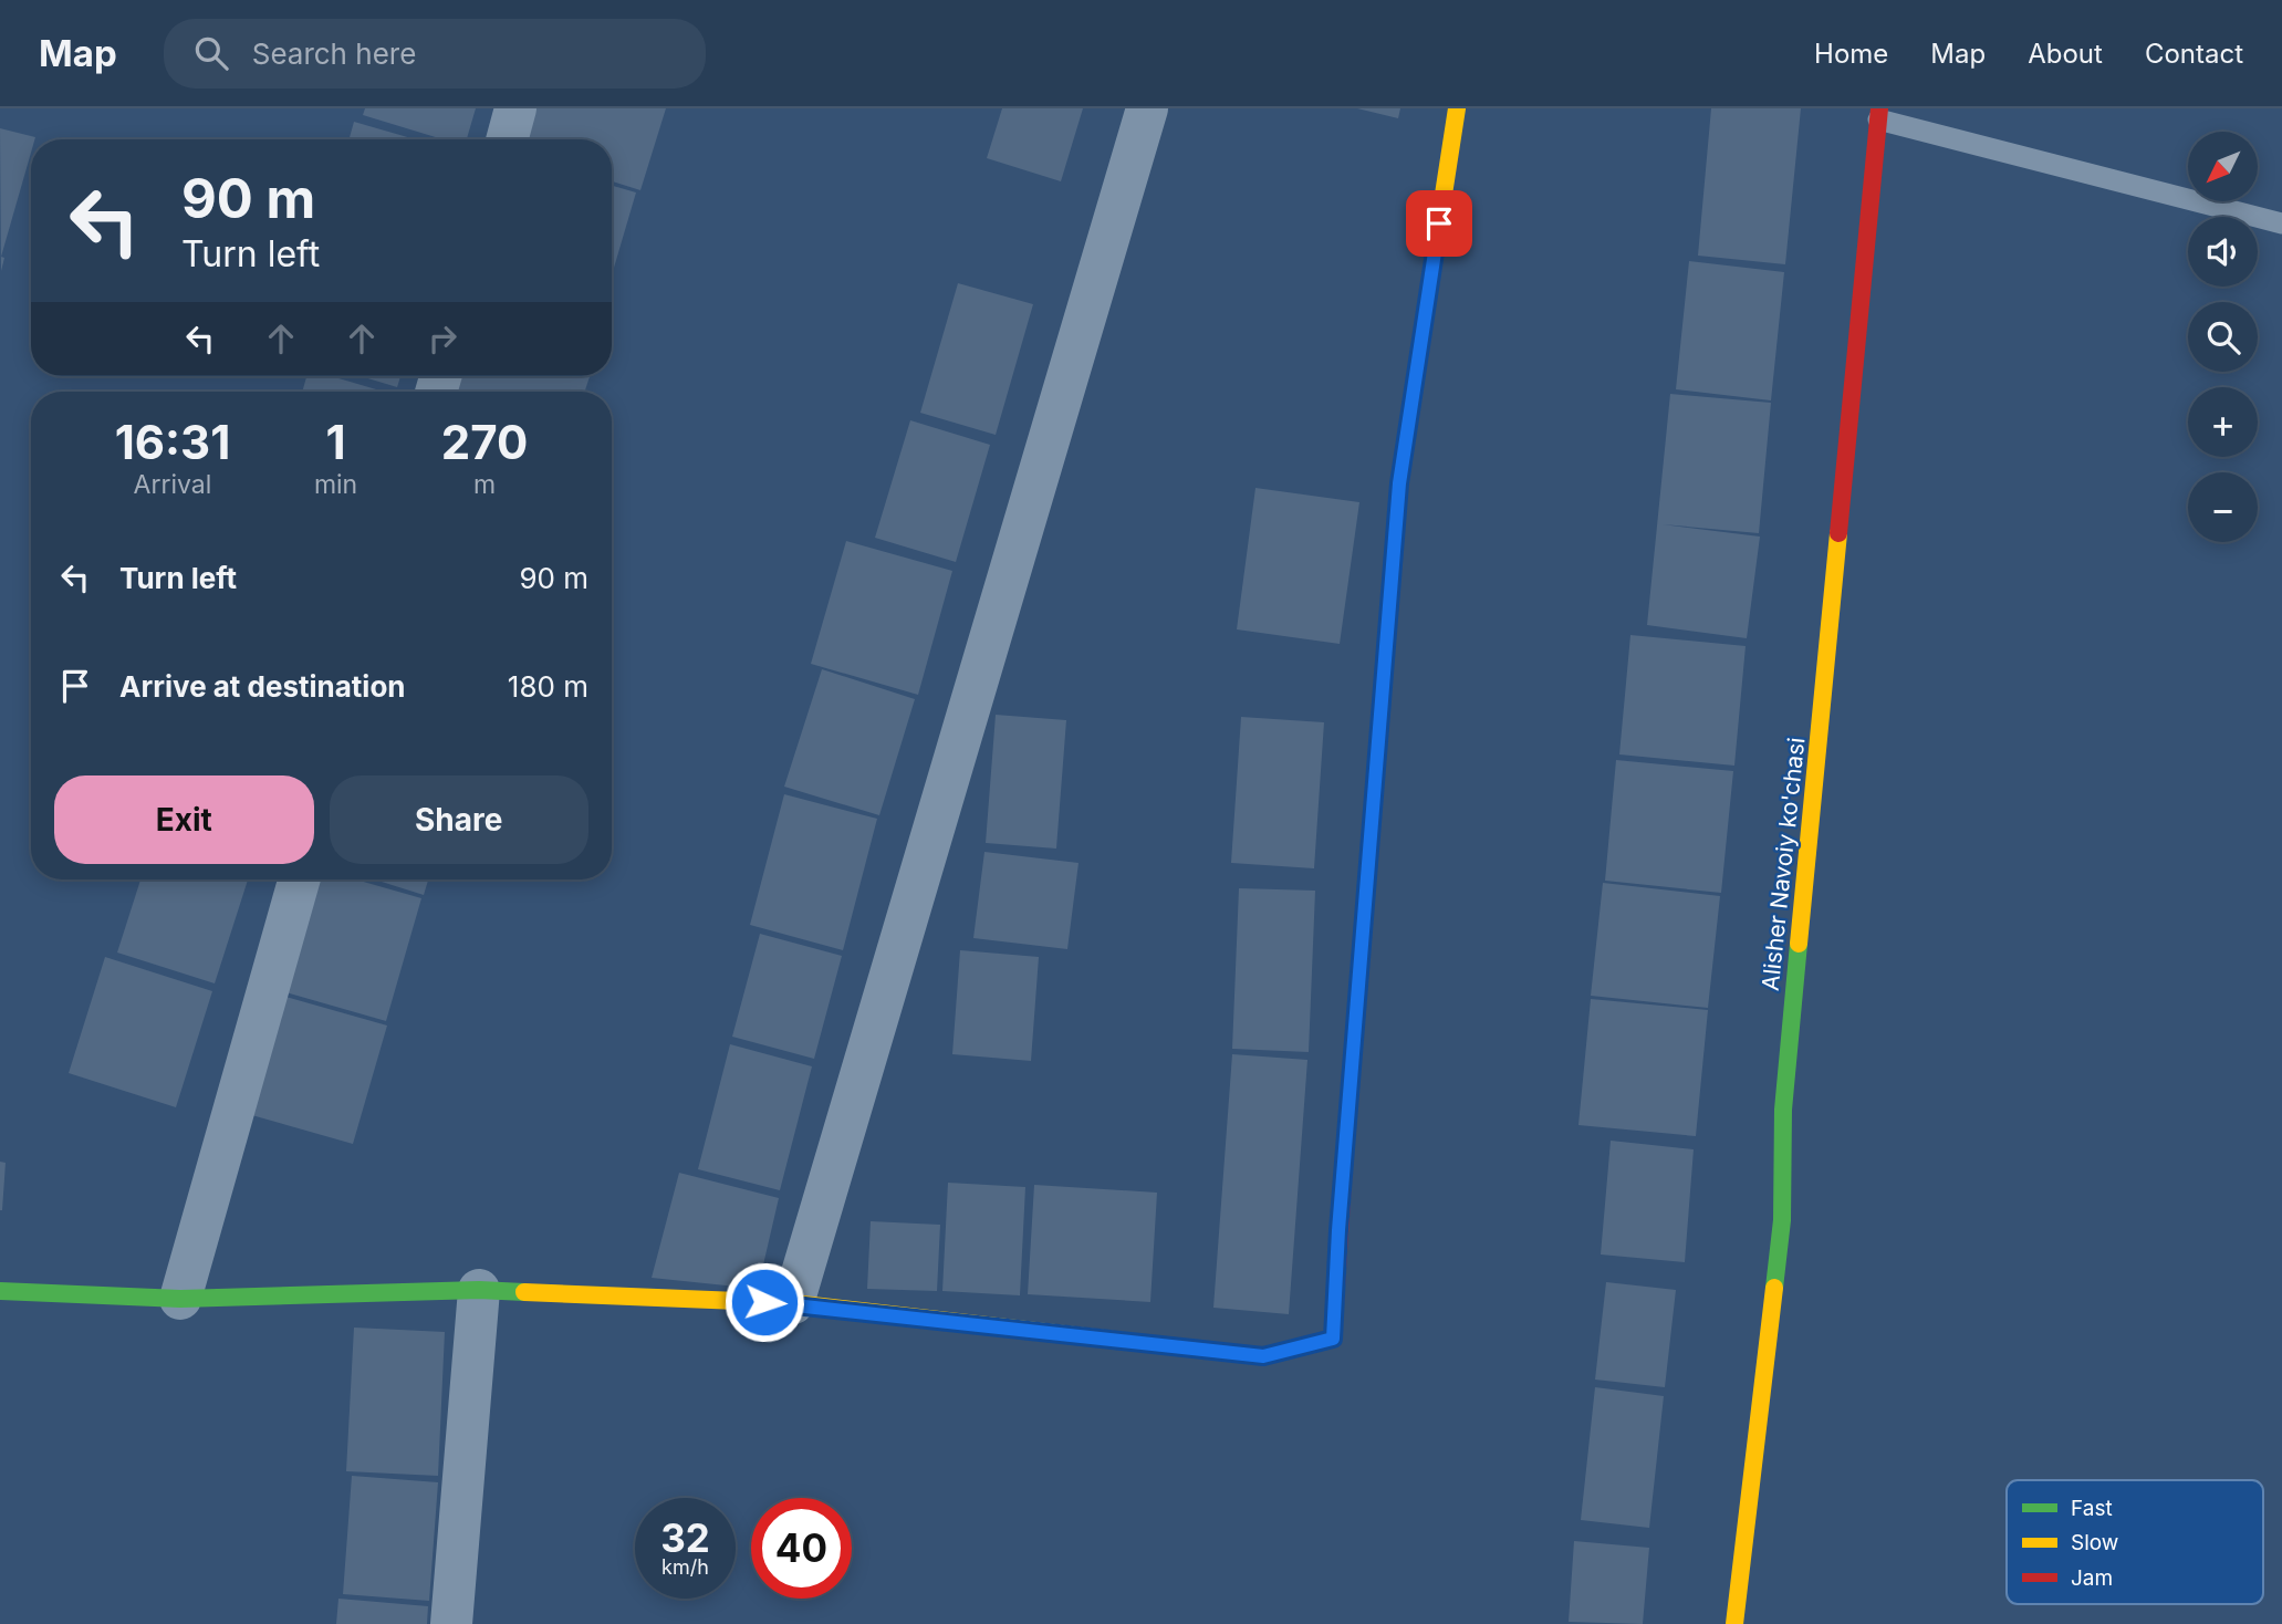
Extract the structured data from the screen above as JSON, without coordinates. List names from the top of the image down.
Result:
{
  "streets": {
    "street": ["Alisher Navoiy ko'chasi"]
  },
  "legend": ["Fast", "Slow", "Jam"],
  "north": "bottom left",
  "page": {
    "header": "Map",
    "search": "Search here",
    "nav": [
      "Home",
      "Map",
      "About",
      "Contact"
    ],
    "map_buttons": ["+", "−"],
    "turn": ["90 m", "Turn left"],
    "eta": [
      "16:31",
      "Arrival",
      "1",
      "min",
      "270",
      "m"
    ],
    "list": [
      {
        "name": "Turn left",
        "value": "90 m"
      },
      {
        "name": "Arrive at destination",
        "value": "180 m"
      }
    ],
    "buttons": ["Exit", "Share"],
    "speed": "32 km/h",
    "limit": "40"
  }
}
